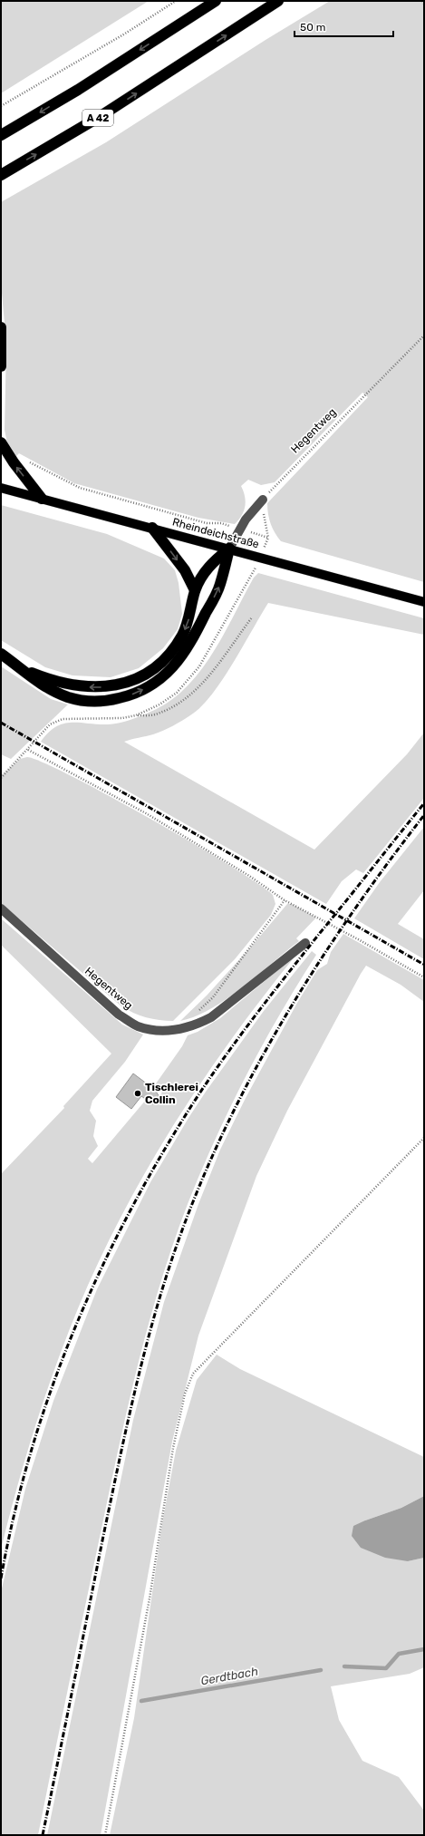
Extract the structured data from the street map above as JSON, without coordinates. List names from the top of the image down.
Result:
{
  "streets": {
    "highway": ["A 42"],
    "main road": ["Rheindeichstraße"],
    "lane": ["Hegentweg"]
  },
  "water": ["Gerdtbach"],
  "places": ["Tischlerei Collin"],
  "scale_bar": "50 m"
}
